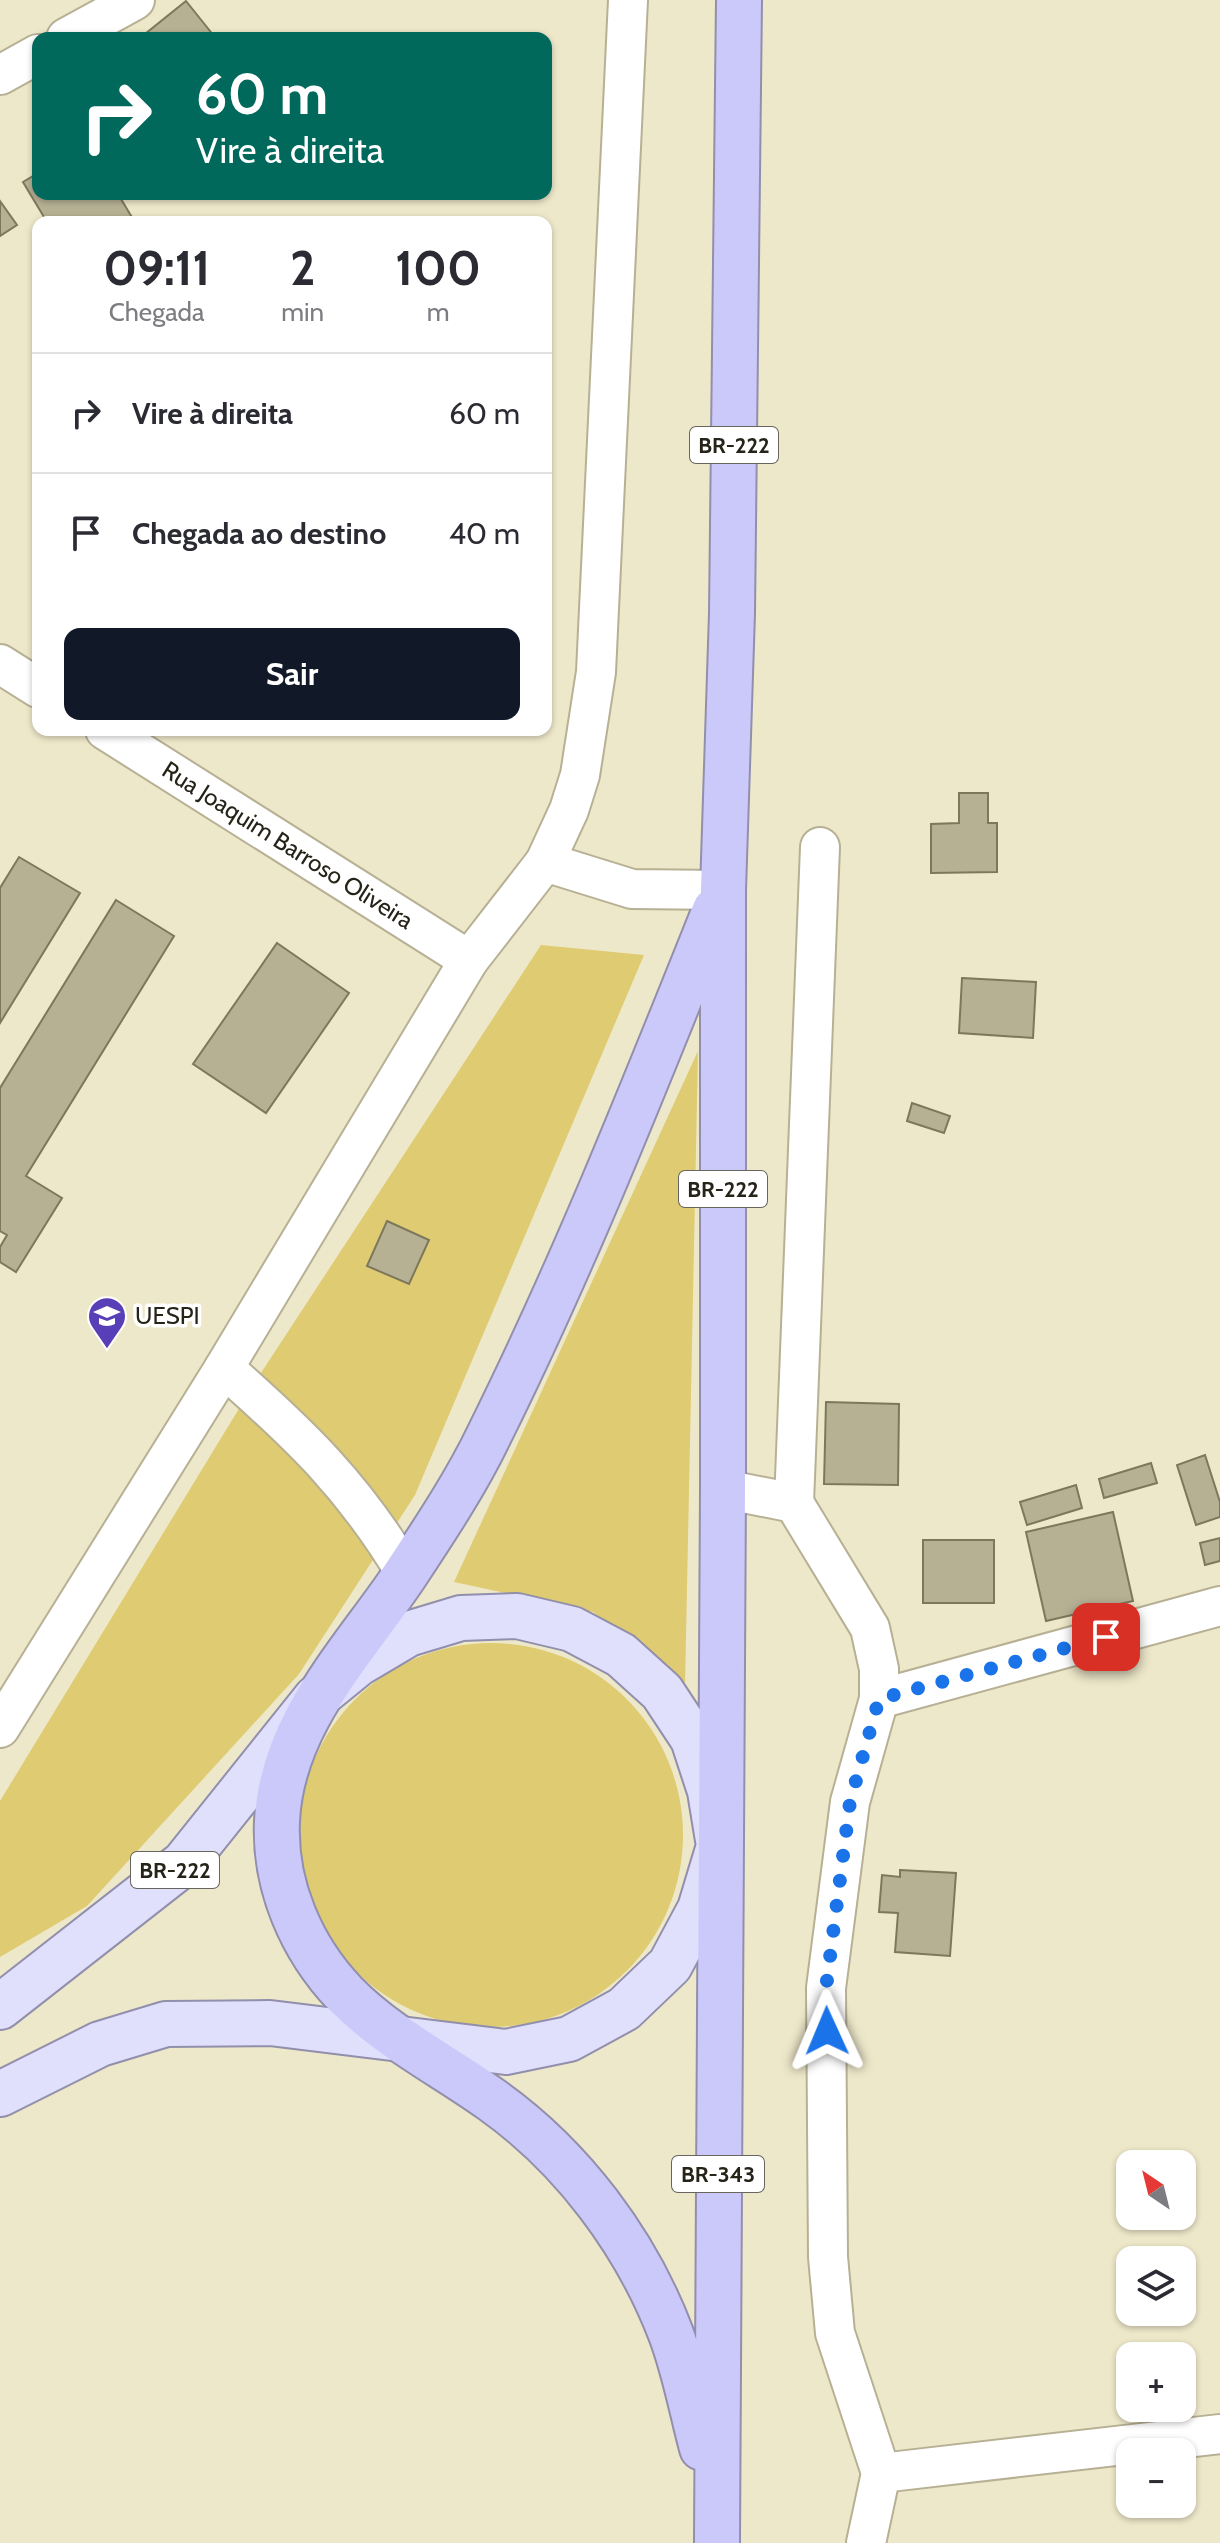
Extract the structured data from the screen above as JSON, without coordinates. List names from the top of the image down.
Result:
{
  "streets": {
    "highway": ["BR-222", "BR-343"],
    "street": ["Rua Joaquim Barroso Oliveira"]
  },
  "crossings": [
    ["BR-222", "BR-343"]
  ],
  "places": {
    "school or university": ["UESPI"]
  },
  "north": "top left",
  "page": {
    "turn": ["60 m", "Vire à direita"],
    "eta": [
      "09:11",
      "Chegada",
      "2",
      "min",
      "100",
      "m"
    ],
    "list": [
      {
        "name": "Vire à direita",
        "value": "60 m"
      },
      {
        "name": "Chegada ao destino",
        "value": "40 m"
      }
    ],
    "buttons": "Sair",
    "map_buttons": ["+", "−"]
  }
}
